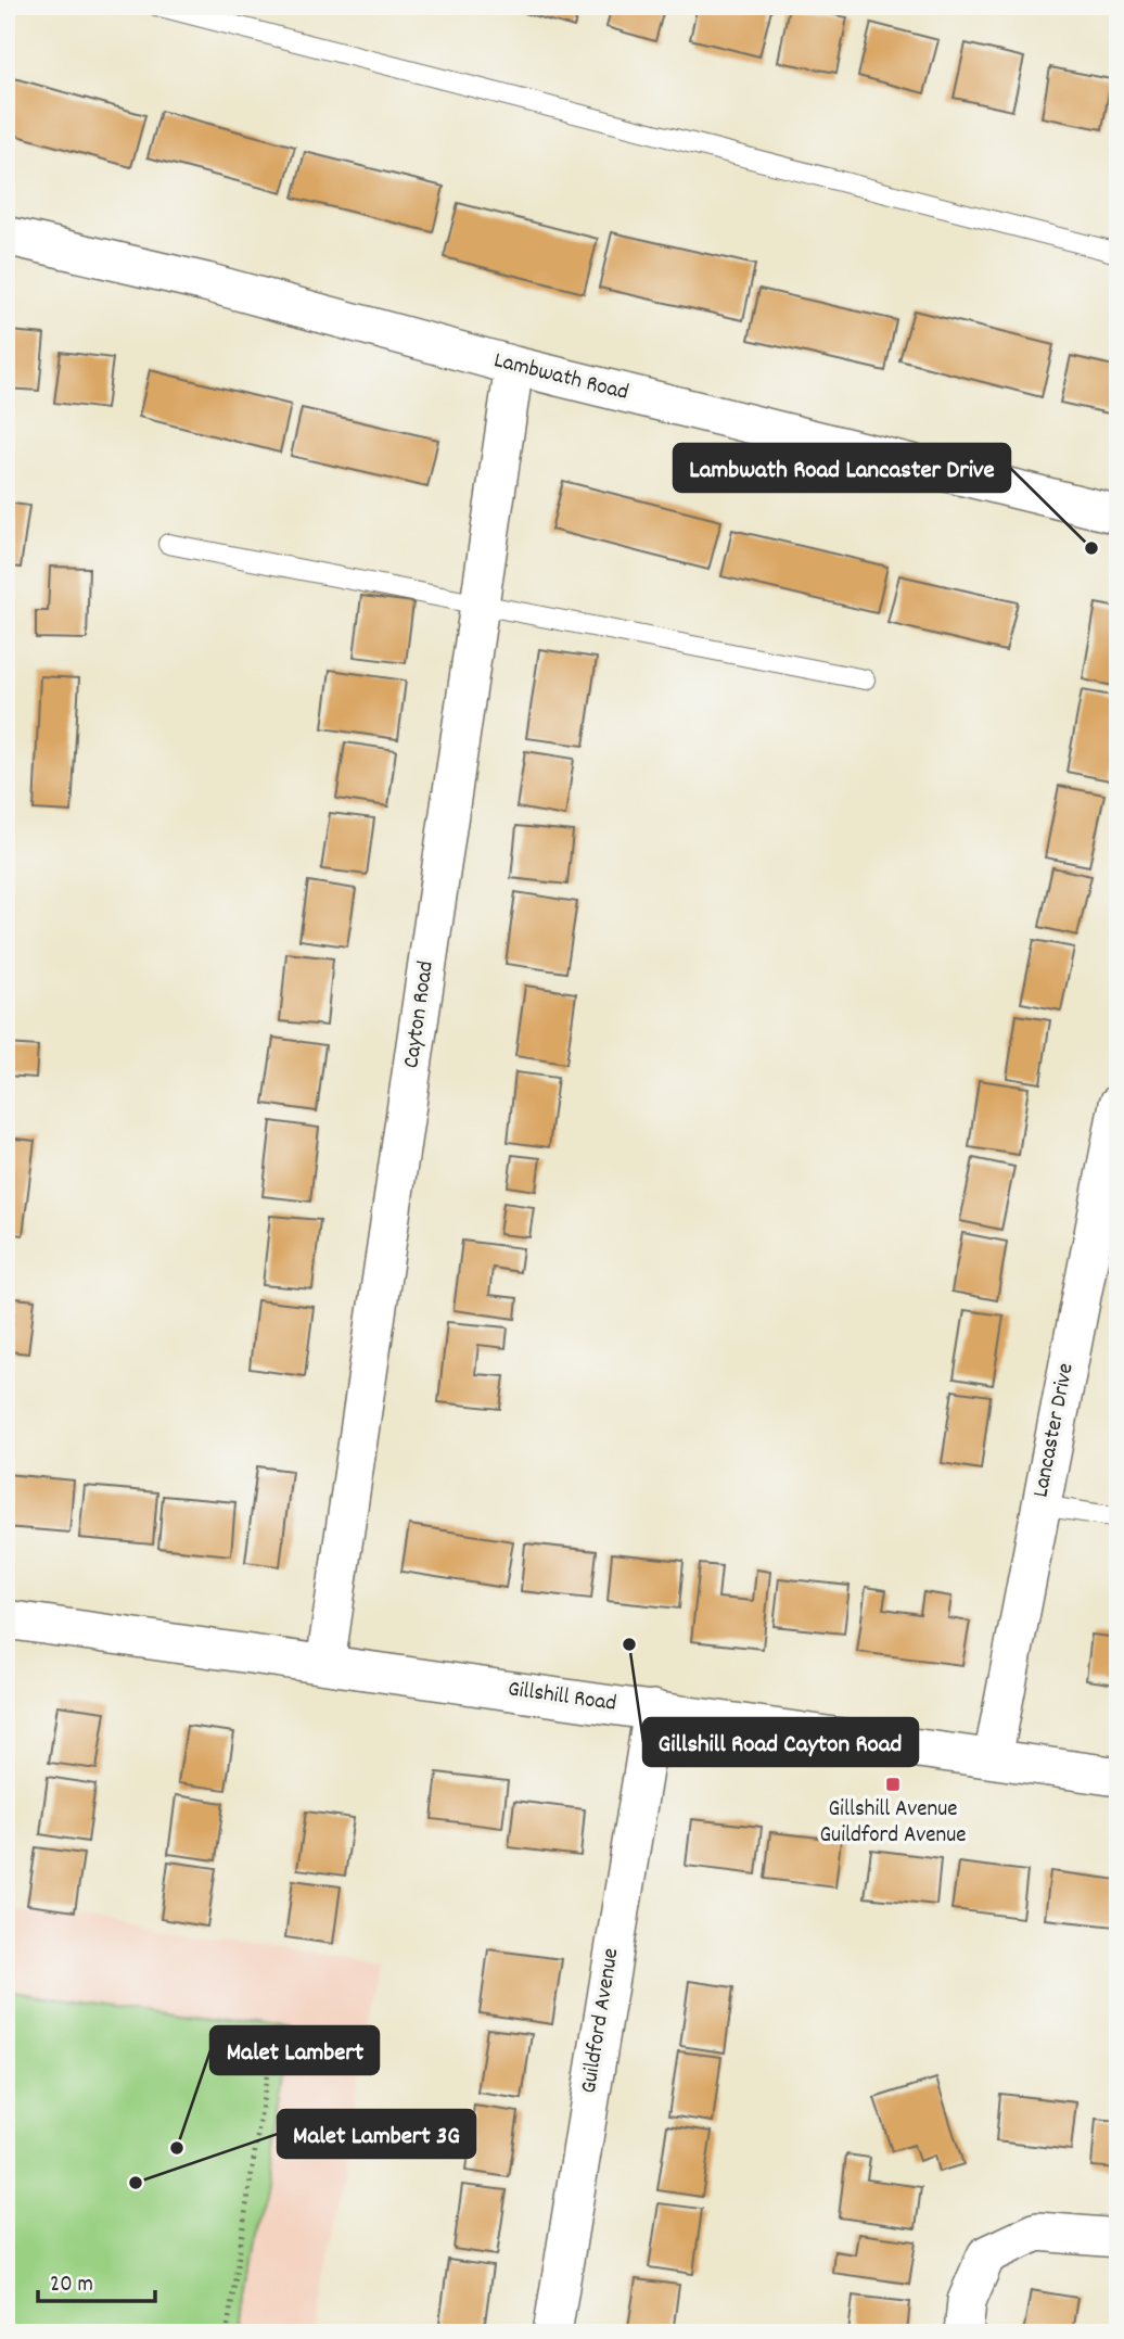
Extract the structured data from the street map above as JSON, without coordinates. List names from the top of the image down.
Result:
{
  "streets": {
    "street": [
      "Lambwath Road",
      "Cayton Road",
      "Lancaster Drive",
      "Gillshill Road",
      "Guildford Avenue"
    ]
  },
  "crossings": [
    ["Lambwath Road", "Cayton Road"],
    ["Cayton Road", "Gillshill Road"],
    ["Lancaster Drive", "Gillshill Road"],
    ["Gillshill Road", "Guildford Avenue"]
  ],
  "places": {
    "other": [
      "Lambwath Road Lancaster Drive",
      "Gillshill Road Cayton Road",
      "Malet Lambert",
      "Malet Lambert 3G"
    ],
    "transit": ["Gillshill Avenue Guildford Avenue"]
  },
  "scale_bar": "20 m"
}
